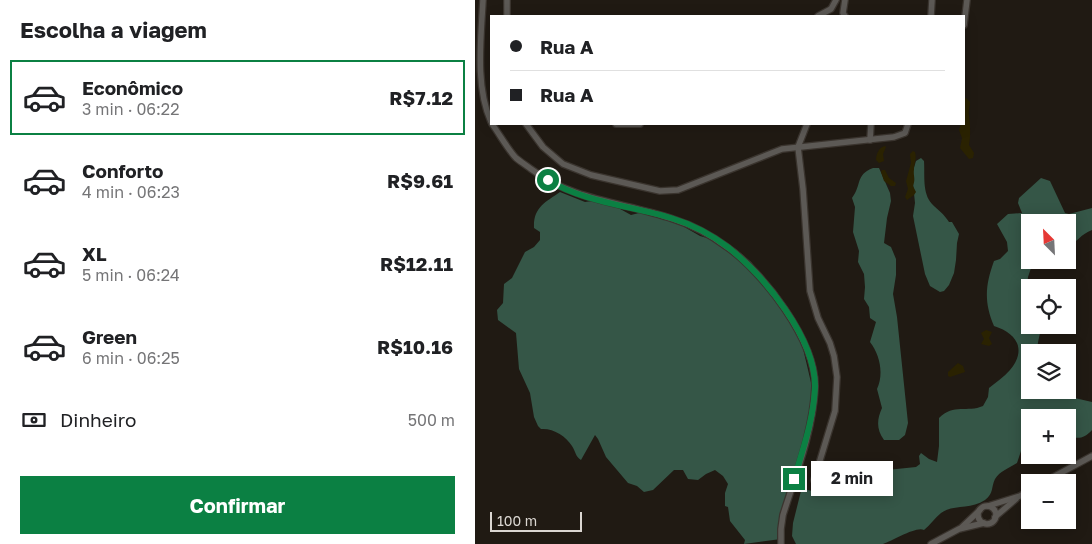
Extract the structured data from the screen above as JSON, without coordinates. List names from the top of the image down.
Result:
{
  "scale_bar": "100 m",
  "north": "top left",
  "page": {
    "heading": "Escolha a viagem",
    "banner": ["Rua A", "Rua A"],
    "list": [
      {
        "name": "Econômico",
        "note": "3 min · 06:22",
        "value": "R$7.12"
      },
      {
        "name": "Conforto",
        "note": "4 min · 06:23",
        "value": "R$9.61"
      },
      {
        "name": "XL",
        "note": "5 min · 06:24",
        "value": "R$12.11"
      },
      {
        "name": "Green",
        "note": "6 min · 06:25",
        "value": "R$10.16"
      }
    ],
    "map_buttons": ["+", "−"],
    "pay": ["Dinheiro", "500 m"],
    "bubble": "2 min",
    "buttons": "Confirmar",
    "scale": "100 m"
  }
}
